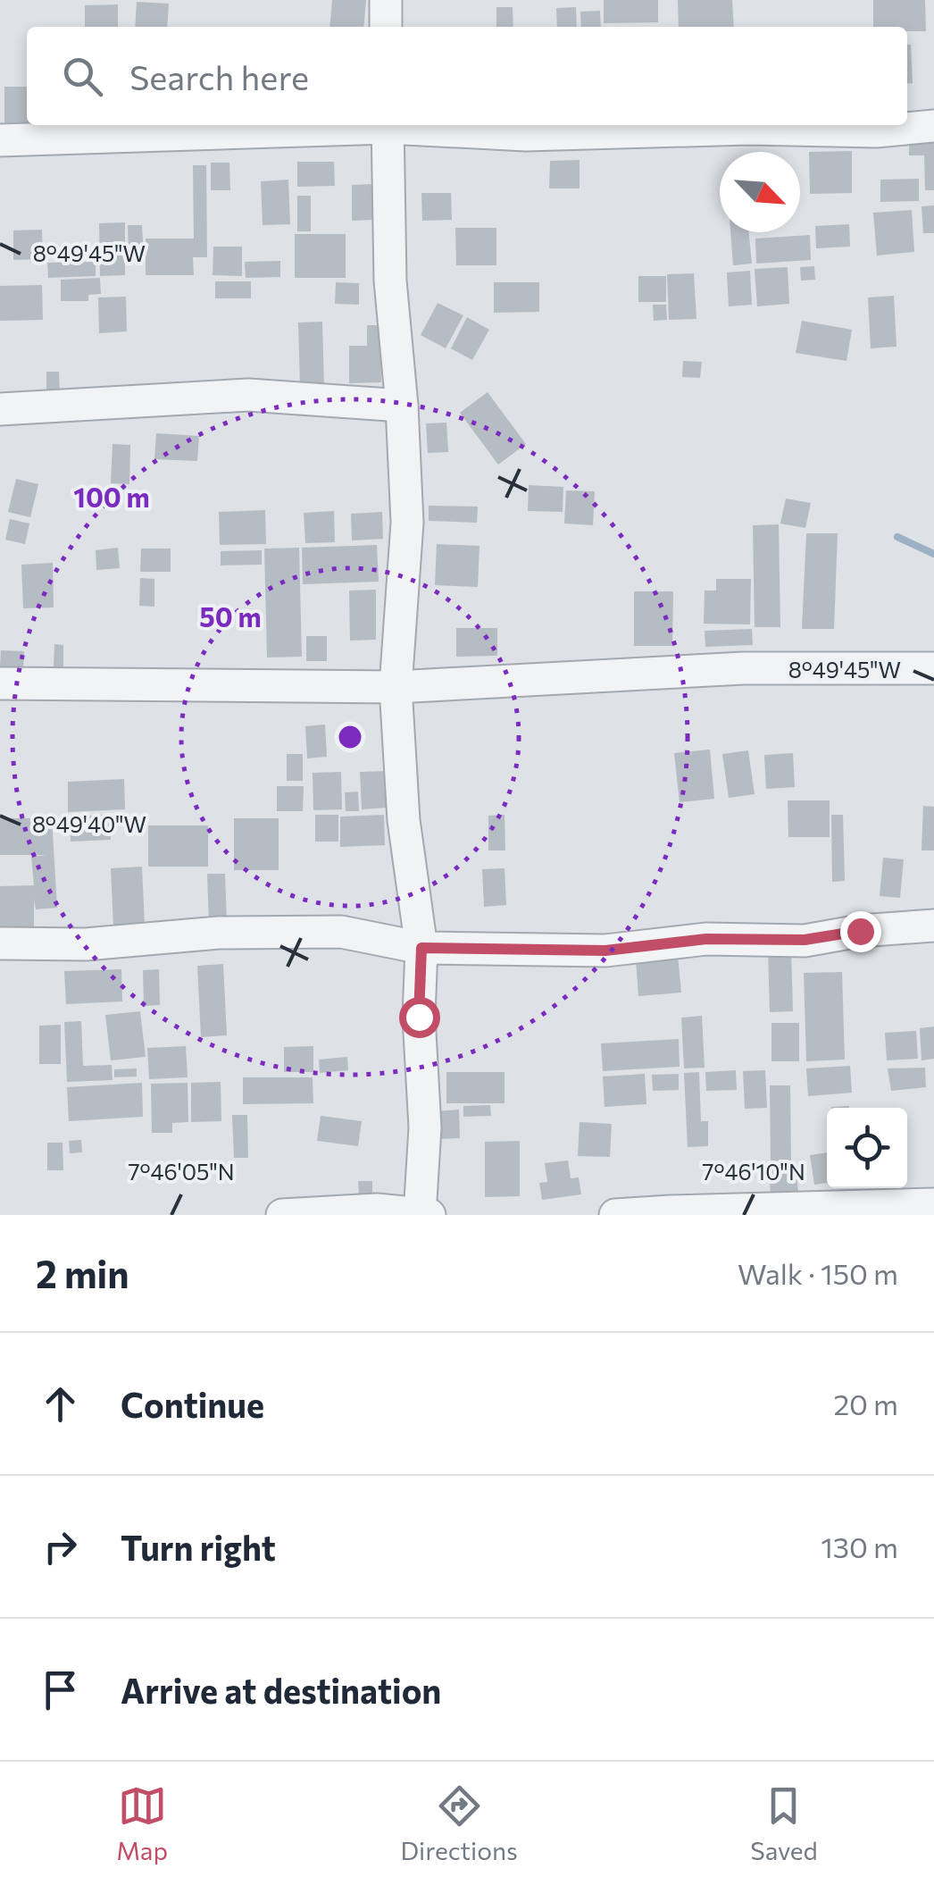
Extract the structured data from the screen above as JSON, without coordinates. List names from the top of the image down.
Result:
{
  "north": "bottom right",
  "page": {
    "search": "Search here",
    "heading": ["2 min", "Walk · 150 m"],
    "list": [
      ["Continue", "20 m"],
      ["Turn right", "130 m"],
      "Arrive at destination"
    ],
    "nav": ["Map", "Directions", "Saved"]
  },
  "coordinates": [
    "8°49'45\"W",
    "8°49'40\"W",
    "7°46'05\"N",
    "7°46'10\"N"
  ],
  "rings": ["100 m", "50 m"]
}
